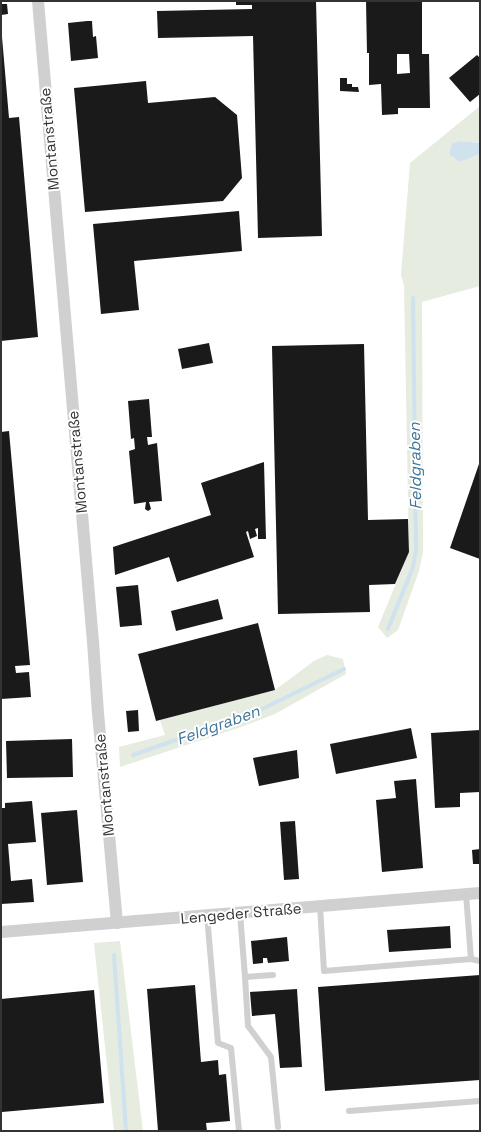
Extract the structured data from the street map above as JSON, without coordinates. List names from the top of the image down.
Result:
{
  "streets": {
    "street": ["Montanstraße", "Lengeder Straße"]
  },
  "crossings": [
    ["Montanstraße", "Lengeder Straße"]
  ],
  "water": ["Feldgraben"]
}
